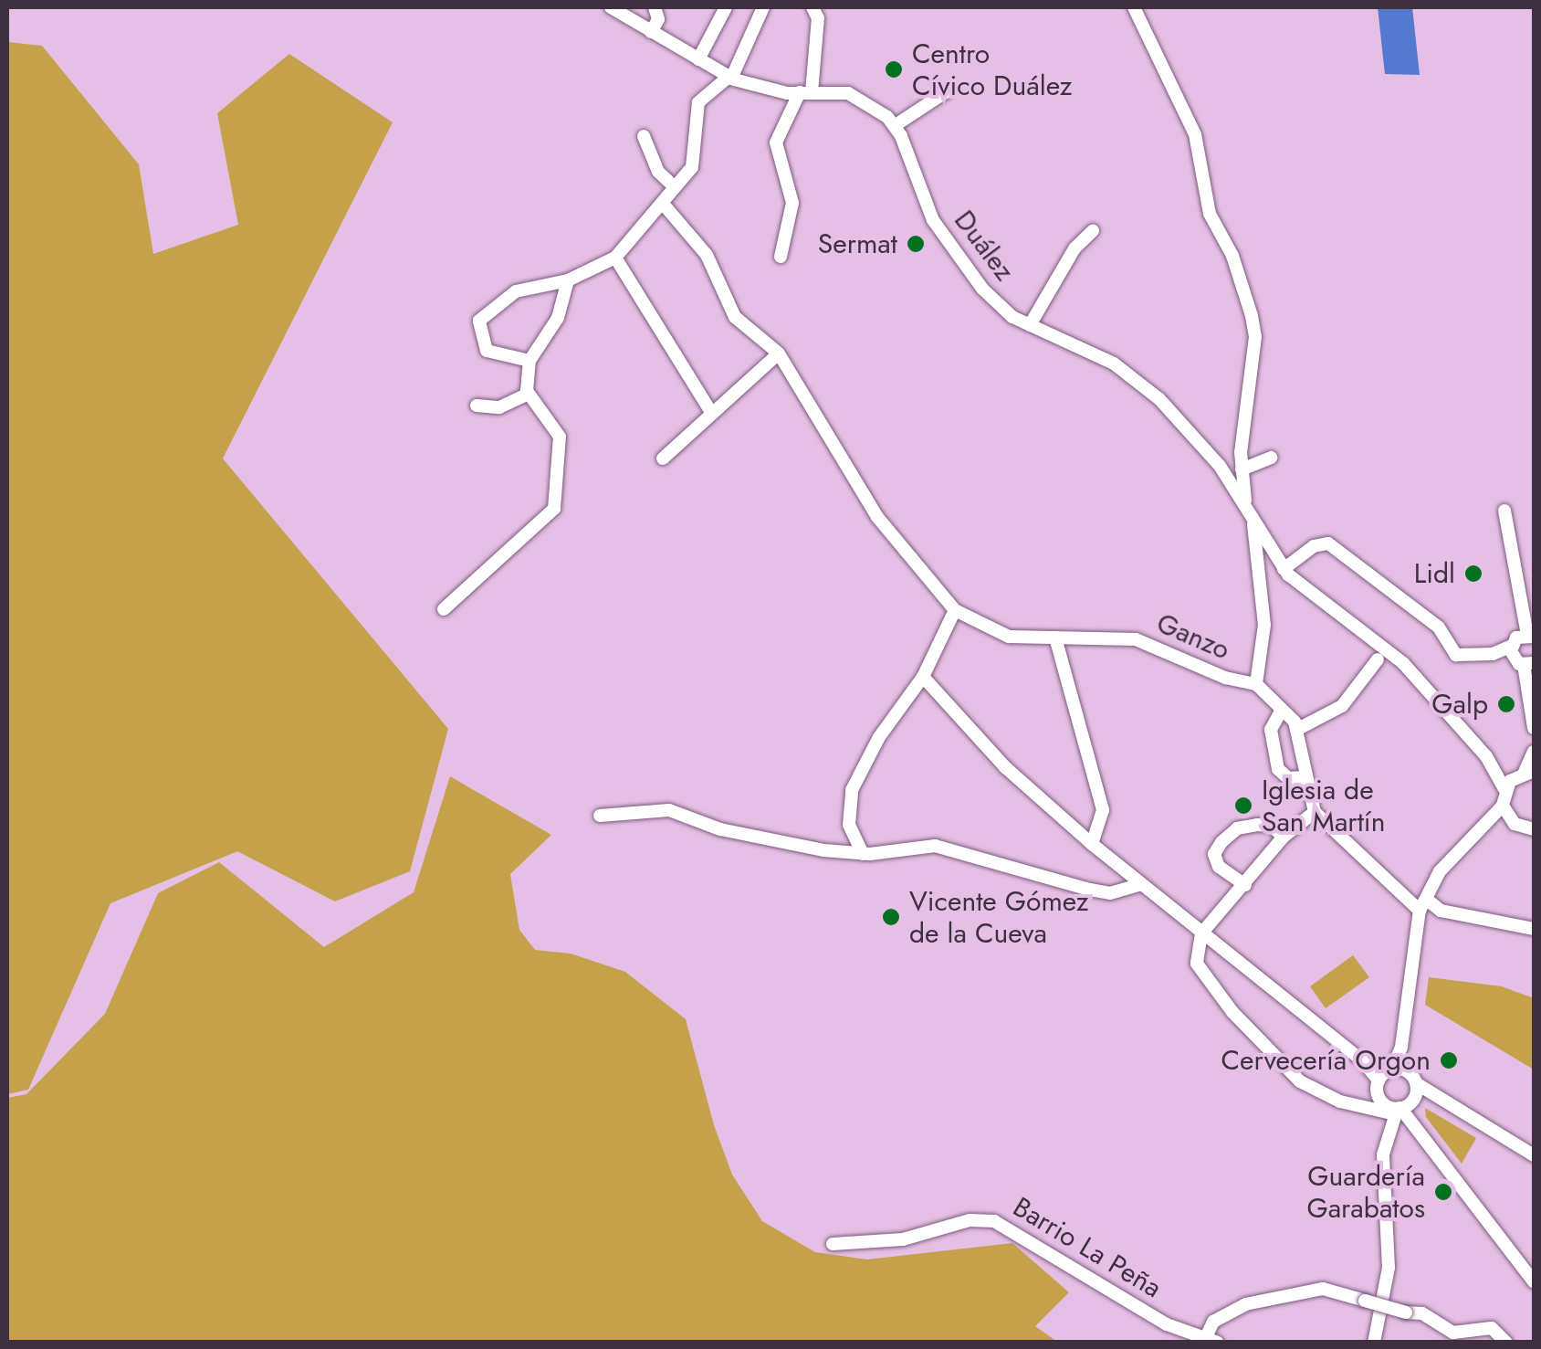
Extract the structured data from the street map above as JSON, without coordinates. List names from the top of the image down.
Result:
{
  "streets": {
    "street": ["Duález", "Ganzo", "Barrio La Peña"]
  },
  "crossings": [
    ["Duález", "Ganzo"]
  ],
  "places": [
    "Centro Cívico Duález",
    "Sermat",
    "Lidl",
    "Galp",
    "Iglesia de San Martín",
    "Vicente Gómez de la Cueva",
    "Cervecería Orgon",
    "Guardería Garabatos"
  ]
}
